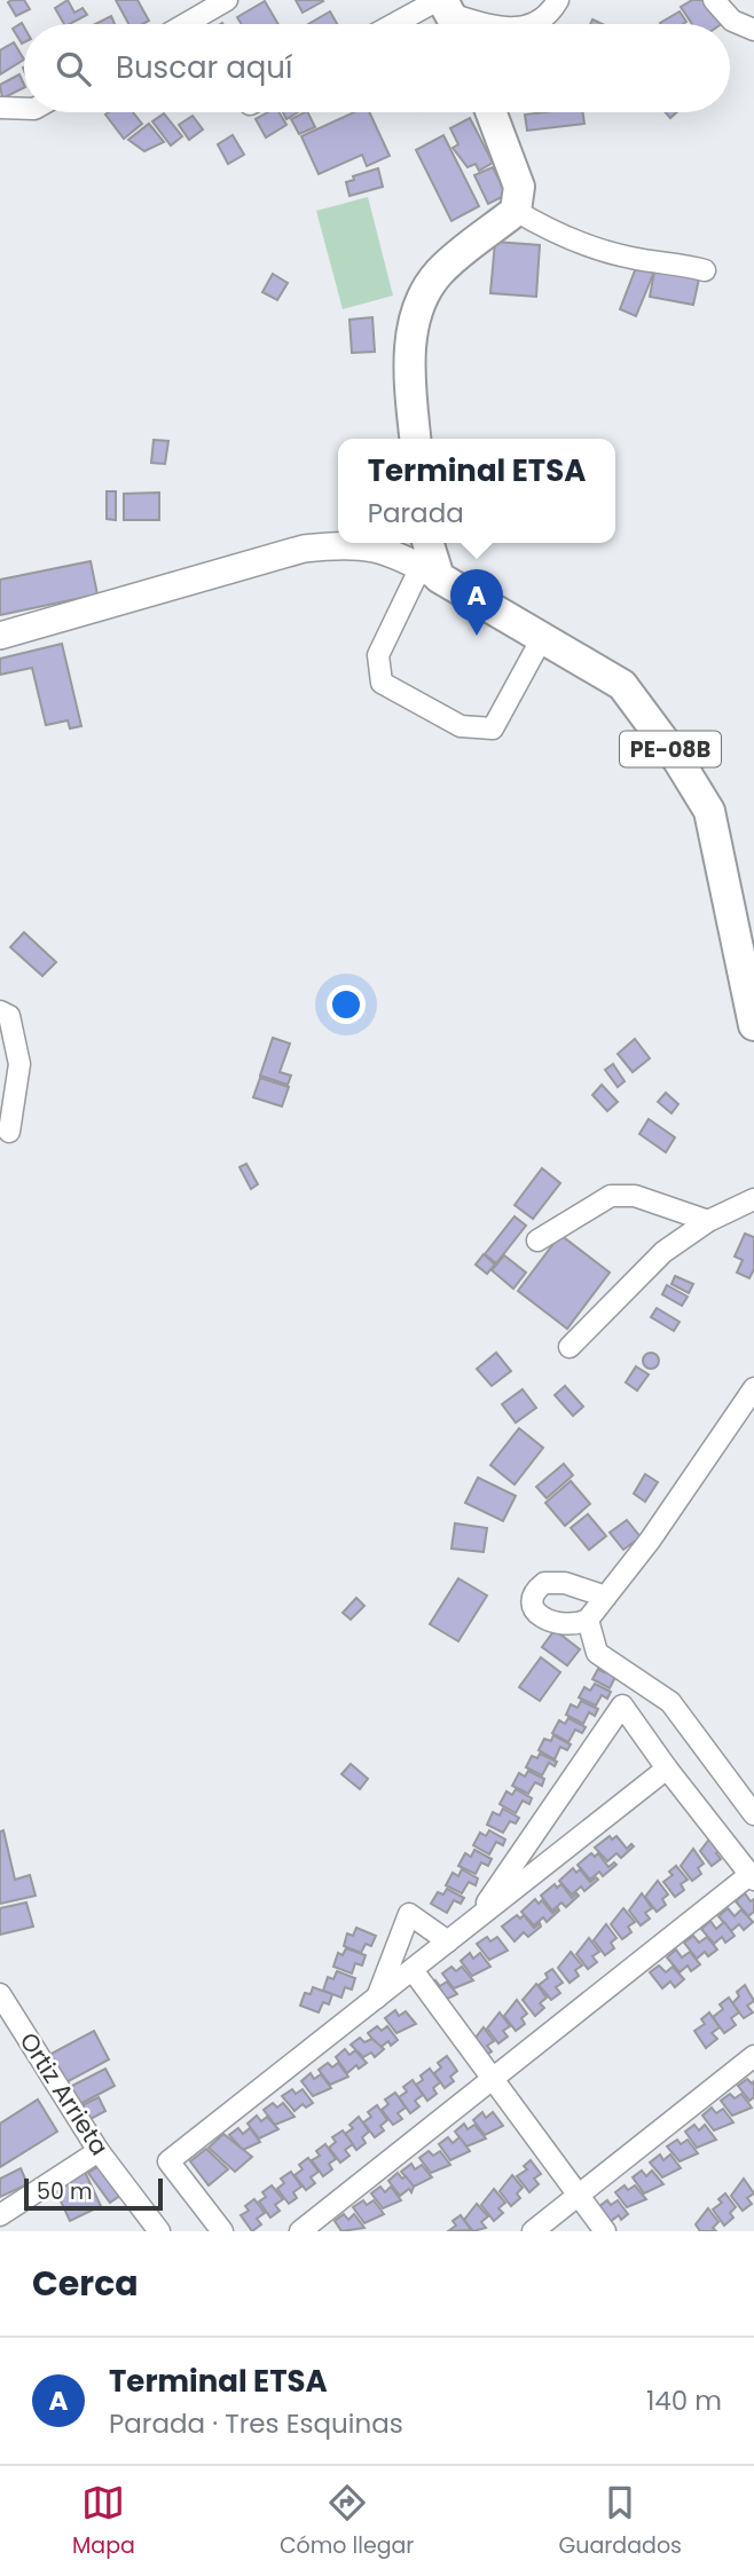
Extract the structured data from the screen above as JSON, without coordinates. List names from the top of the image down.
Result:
{
  "streets": {
    "highway": ["PE-08B"],
    "street": ["Ortiz Arrieta"]
  },
  "scale_bar": "50 m",
  "page": {
    "search": "Buscar aquí",
    "popup": ["Terminal ETSA", "Parada"],
    "pins": "A",
    "scale": "50 m",
    "heading": "Cerca",
    "list": [
      {
        "mark": "A",
        "name": "Terminal ETSA",
        "note": "Parada · Tres Esquinas",
        "value": "140 m"
      }
    ],
    "nav": ["Mapa", "Cómo llegar", "Guardados"]
  }
}
